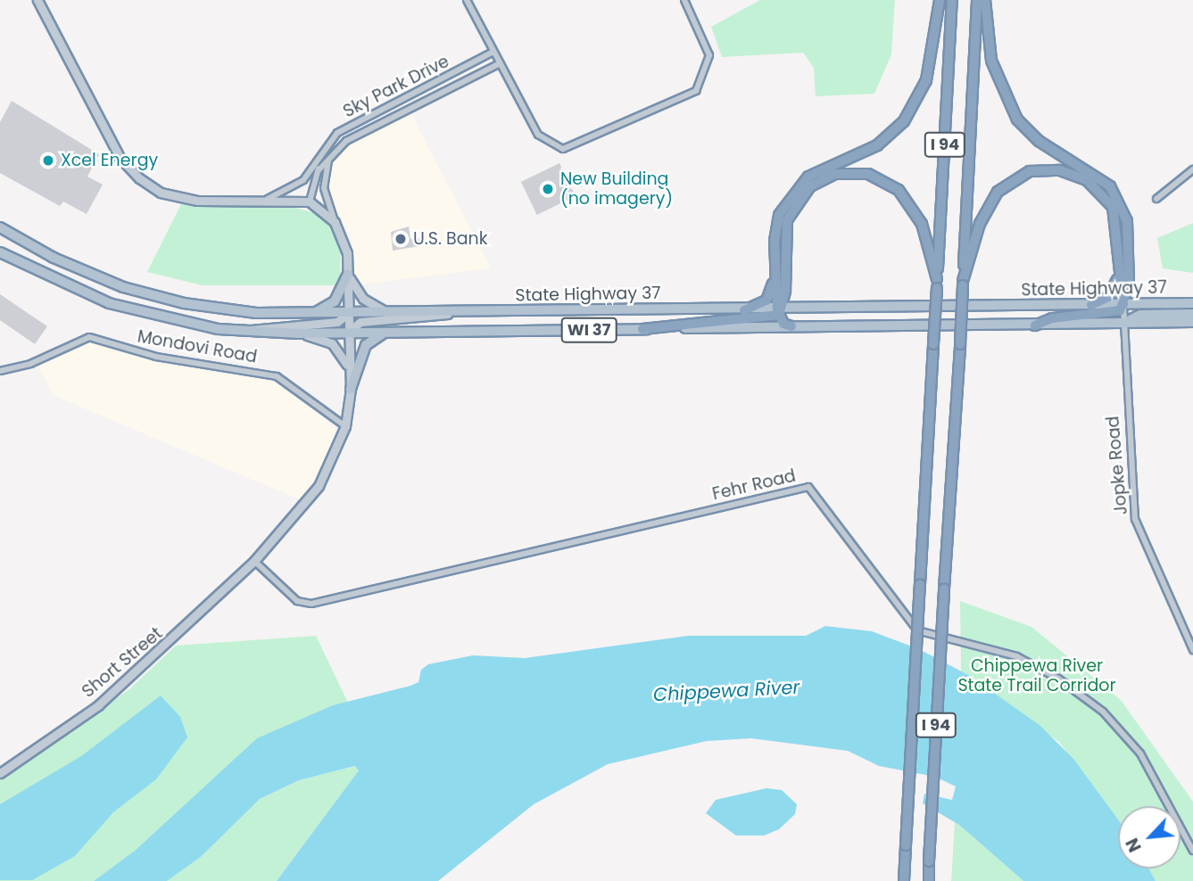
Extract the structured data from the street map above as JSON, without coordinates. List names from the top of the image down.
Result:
{
  "streets": {
    "highway": ["I 94"],
    "main road": ["State Highway 37", "WI 37"],
    "street": [
      "Sky Park Drive",
      "Mondovi Road",
      "Jopke Road",
      "Fehr Road",
      "Short Street"
    ]
  },
  "crossings": [
    ["State Highway 37", "Jopke Road"],
    ["State Highway 37", "Short Street"],
    ["Mondovi Road", "Short Street"],
    ["Fehr Road", "Short Street"]
  ],
  "water": ["Chippewa River"],
  "parks": ["Chippewa River State Trail Corridor"],
  "places": ["Xcel Energy", "New Building (no imagery)", "U.S. Bank"],
  "north": "bottom left"
}
